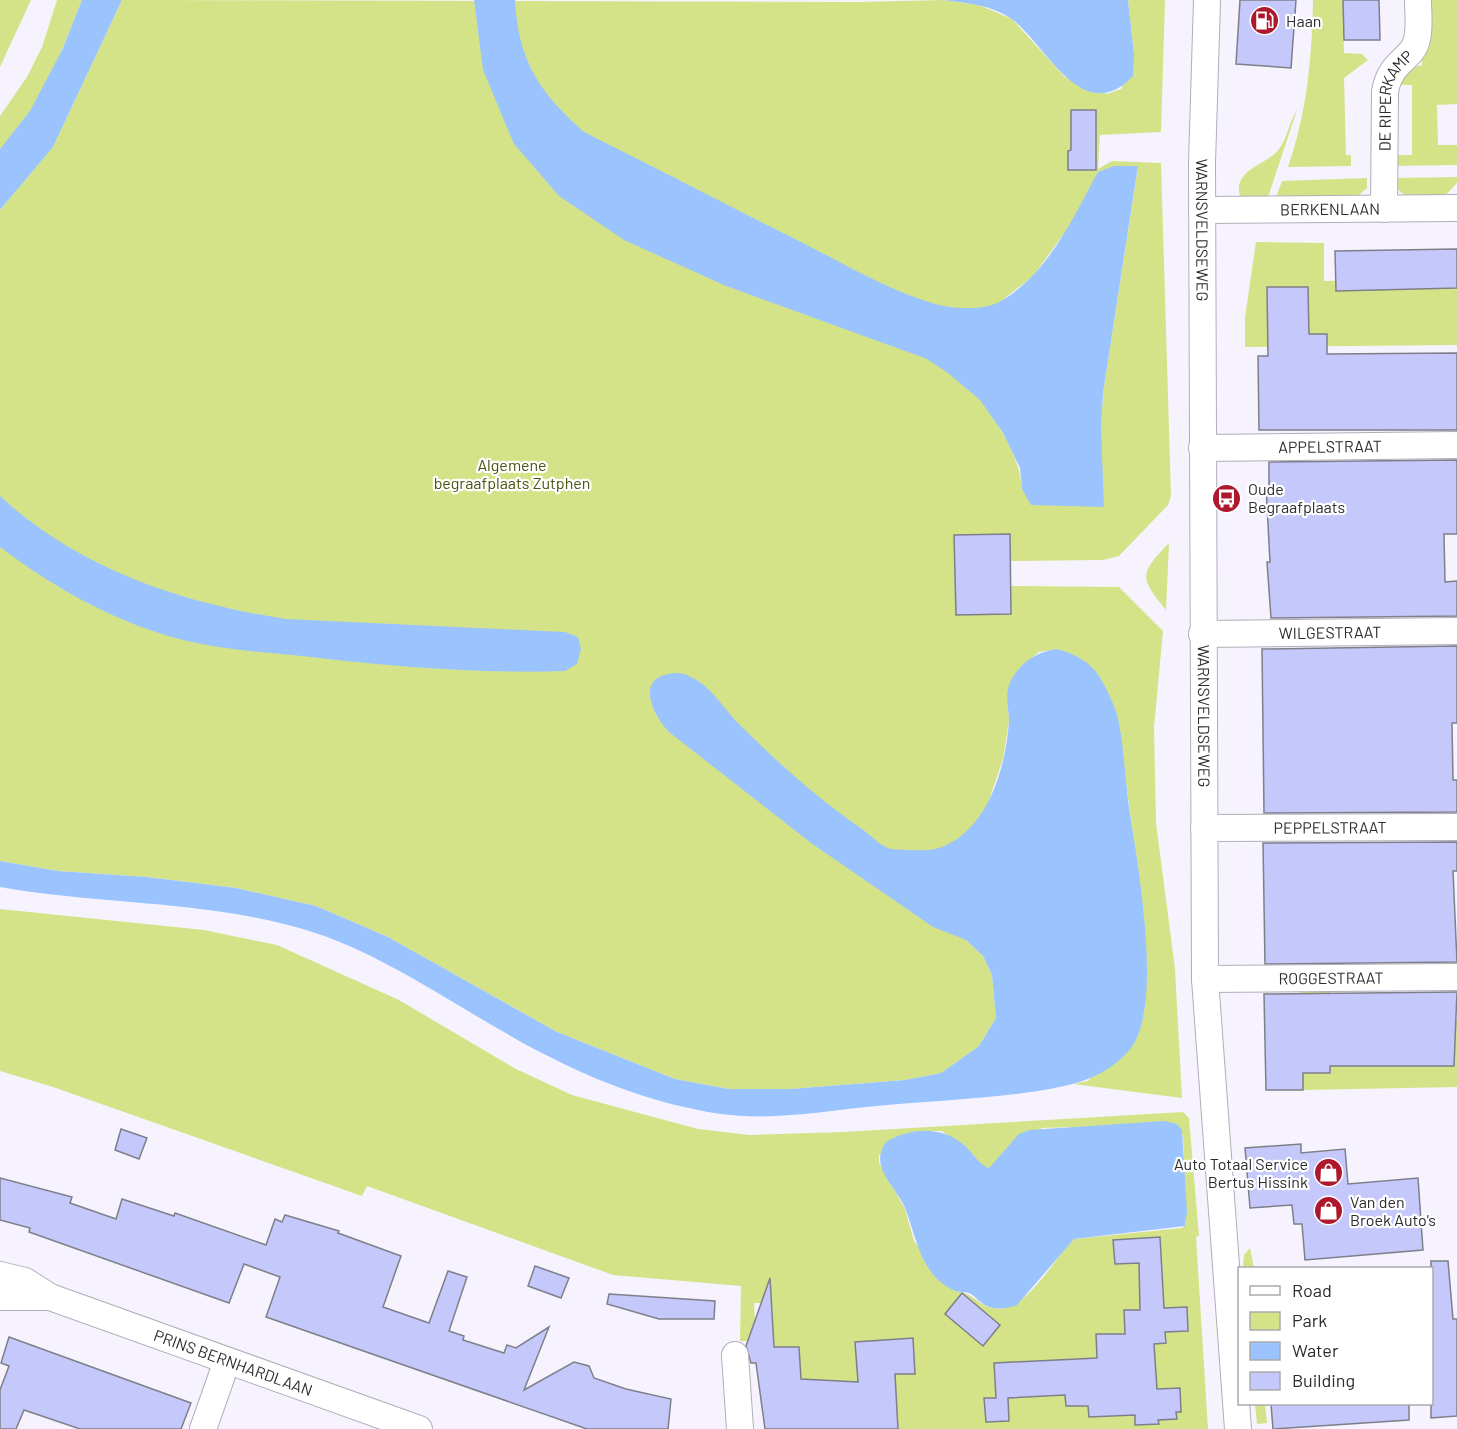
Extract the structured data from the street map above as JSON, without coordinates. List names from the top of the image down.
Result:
{
  "streets": {
    "street": [
      "DE RIPERKAMP",
      "BERKENLAAN",
      "WARNSVELDSEWEG",
      "APPELSTRAAT",
      "WILGESTRAAT",
      "PEPPELSTRAAT",
      "ROGGESTRAAT",
      "PRINS BERNHARDLAAN"
    ]
  },
  "crossings": [
    ["DE RIPERKAMP", "BERKENLAAN"],
    ["BERKENLAAN", "WARNSVELDSEWEG"],
    ["WARNSVELDSEWEG", "APPELSTRAAT"],
    ["WARNSVELDSEWEG", "WILGESTRAAT"],
    ["WARNSVELDSEWEG", "PEPPELSTRAAT"],
    ["WARNSVELDSEWEG", "ROGGESTRAAT"]
  ],
  "parks": ["Algemene begraafplaats Zutphen"],
  "places": {
    "fuel station": ["Haan"],
    "bus stop": ["Oude Begraafplaats"],
    "shop": ["Auto Totaal Service Bertus Hissink", "Van den Broek Auto's"]
  },
  "legend": [
    "Road",
    "Park",
    "Water",
    "Building"
  ]
}
